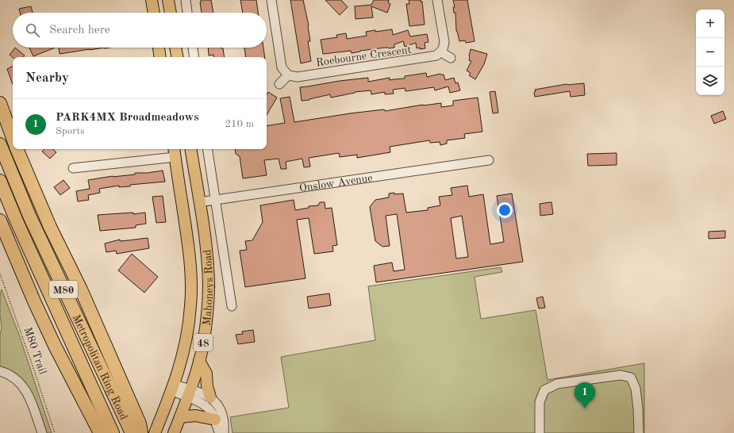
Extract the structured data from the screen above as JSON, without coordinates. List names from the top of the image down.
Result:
{
  "streets": {
    "highway": ["M80", "Metropolitan Ring Road"],
    "main road": ["Onslow Avenue", "Mahoneys Road", "48"],
    "street": ["Roebourne Crescent"],
    "path": ["M80 Trail"]
  },
  "crossings": [
    ["Onslow Avenue", "Mahoneys Road"]
  ],
  "page": {
    "map_buttons": ["+", "−"],
    "search": "Search here",
    "heading": "Nearby",
    "list": [
      {
        "mark": "1",
        "name": "PARK4MX Broadmeadows",
        "note": "Sports",
        "value": "210 m"
      }
    ],
    "pins": "1"
  }
}
